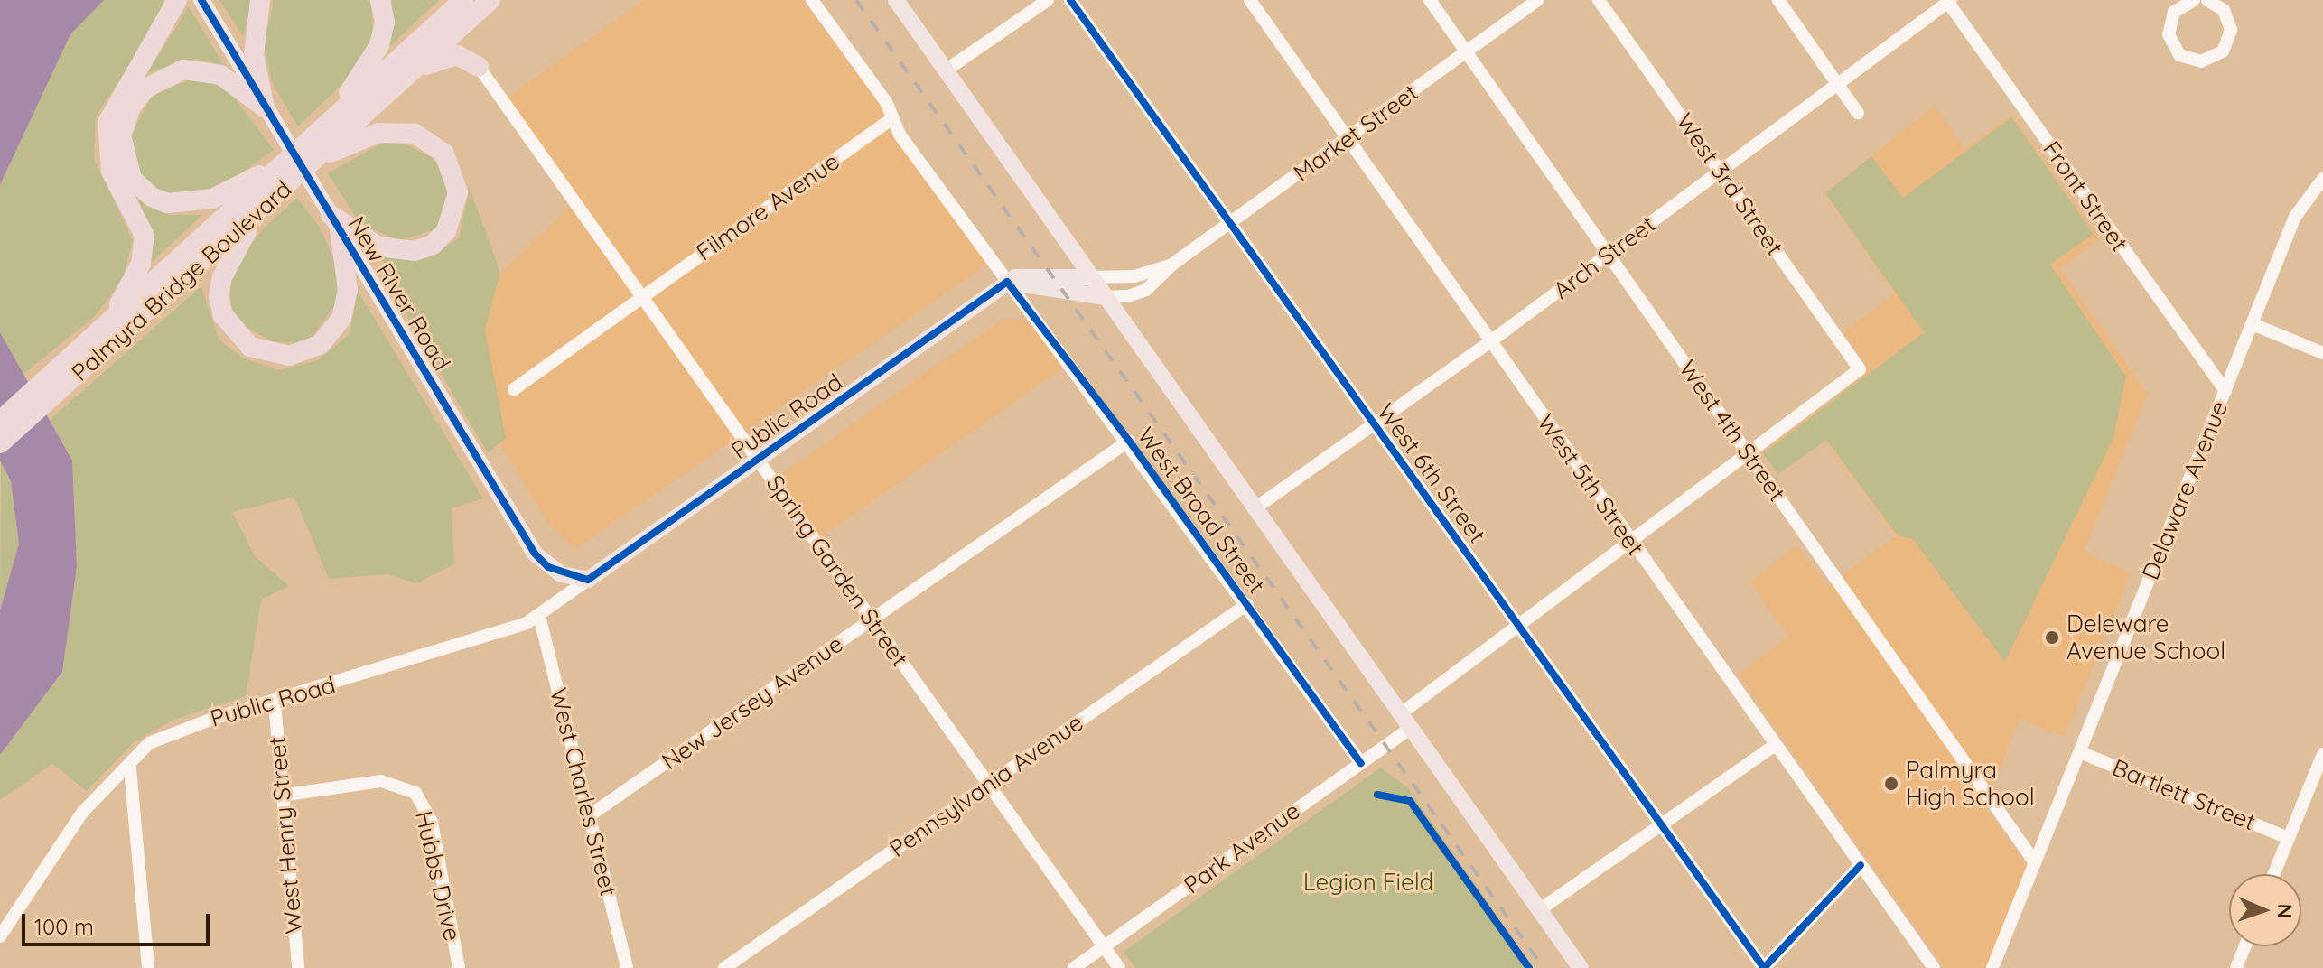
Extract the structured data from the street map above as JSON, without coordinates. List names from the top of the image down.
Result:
{
  "streets": {
    "highway": ["Palmyra Bridge Boulevard"],
    "main road": ["New River Road", "Public Road", "West Broad Street"],
    "street": [
      "Market Street",
      "West 3rd Street",
      "Front Street",
      "Filmore Avenue",
      "Arch Street",
      "West 4th Street",
      "West 6th Street",
      "West 5th Street",
      "Delaware Avenue",
      "Spring Garden Street",
      "New Jersey Avenue",
      "Pennsylvania Avenue",
      "West Charles Street",
      "Bartlett Street",
      "West Henry Street",
      "Park Avenue",
      "Hubbs Drive"
    ]
  },
  "crossings": [
    ["Market Street", "Public Road"],
    ["Market Street", "West 4th Street"],
    ["Market Street", "West 6th Street"],
    ["Market Street", "West 5th Street"],
    ["Market Street", "West Broad Street"],
    ["West 3rd Street", "Arch Street"],
    ["West 3rd Street", "Park Avenue"],
    ["Front Street", "Arch Street"],
    ["Front Street", "Delaware Avenue"],
    ["Filmore Avenue", "West Broad Street"],
    ["Filmore Avenue", "Spring Garden Street"],
    ["Arch Street", "West 4th Street"],
    ["Arch Street", "West 6th Street"],
    ["Arch Street", "West 5th Street"],
    ["Arch Street", "West Broad Street"],
    ["New River Road", "Public Road"],
    ["Public Road", "West Broad Street"],
    ["Public Road", "Spring Garden Street"],
    ["Public Road", "West Charles Street"],
    ["Public Road", "West Henry Street"],
    ["West 4th Street", "Delaware Avenue"],
    ["West 4th Street", "Park Avenue"],
    ["West 6th Street", "Park Avenue"],
    ["West 5th Street", "Park Avenue"],
    ["Delaware Avenue", "Bartlett Street"],
    ["West Broad Street", "New Jersey Avenue"],
    ["West Broad Street", "Pennsylvania Avenue"],
    ["West Broad Street", "Park Avenue"],
    ["Spring Garden Street", "New Jersey Avenue"],
    ["Spring Garden Street", "Pennsylvania Avenue"],
    ["Spring Garden Street", "Park Avenue"],
    ["New Jersey Avenue", "West Charles Street"],
    ["West Henry Street", "Hubbs Drive"]
  ],
  "parks": ["Legion Field"],
  "places": ["Deleware Avenue School", "Palmyra High School"],
  "scale_bar": "100 m",
  "north": "right"
}
